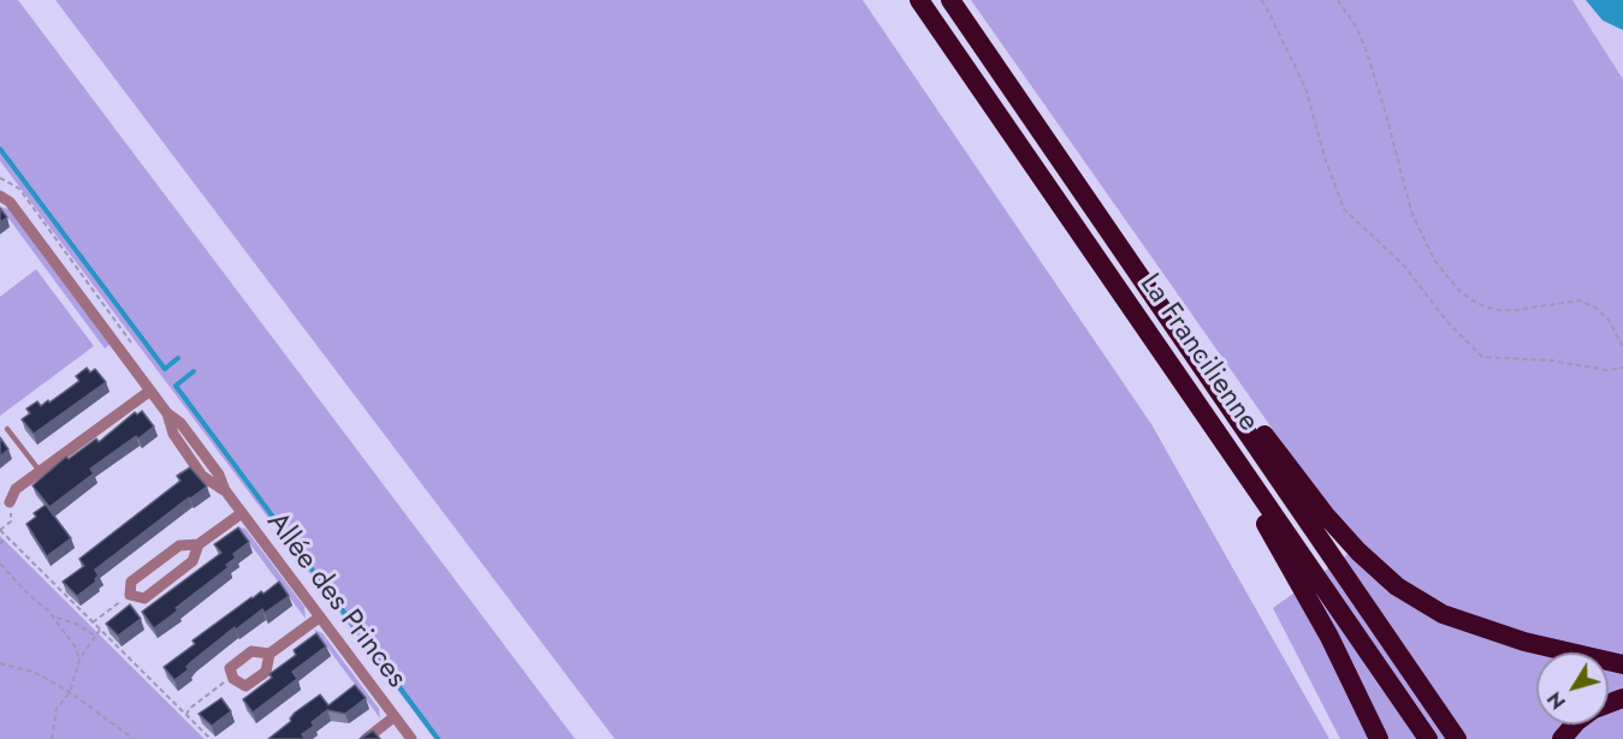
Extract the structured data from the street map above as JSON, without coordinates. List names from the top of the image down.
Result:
{
  "streets": {
    "highway": ["La Francilienne"],
    "street": ["Allée des Princes"]
  },
  "north": "bottom left"
}
